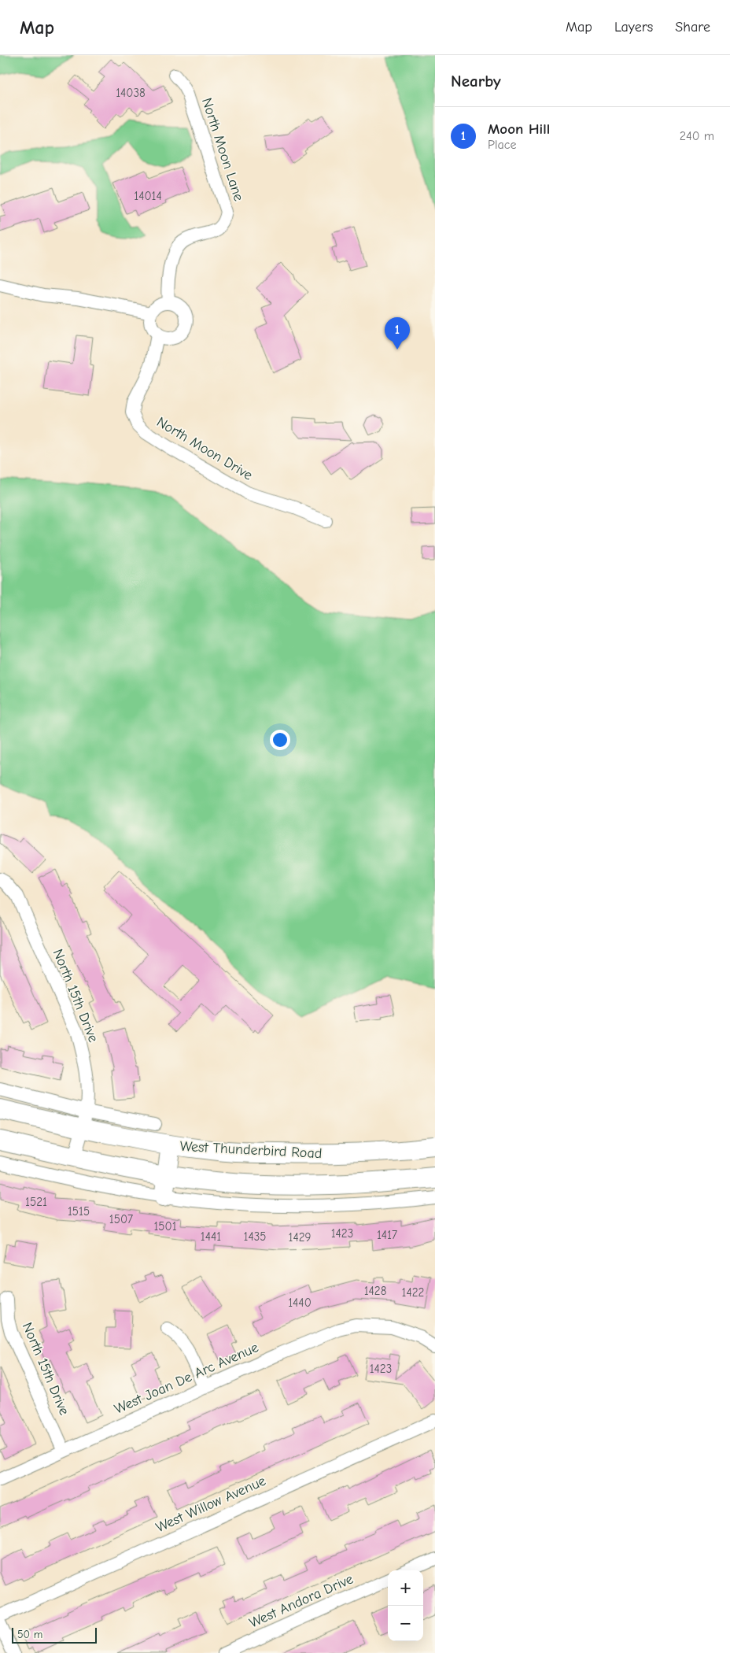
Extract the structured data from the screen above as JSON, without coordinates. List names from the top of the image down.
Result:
{
  "streets": {
    "main road": ["West Thunderbird Road"],
    "street": [
      "North Moon Lane",
      "North Moon Drive",
      "North 15th Drive",
      "West Joan De Arc Avenue",
      "West Willow Avenue",
      "West Andora Drive"
    ]
  },
  "crossings": [
    ["North Moon Lane", "North Moon Drive"],
    ["North 15th Drive", "West Thunderbird Road"],
    ["North 15th Drive", "West Joan De Arc Avenue"]
  ],
  "house_numbers": [
    "14038",
    "14014",
    "1521",
    "1515",
    "1507",
    "1501",
    "1423",
    "1417",
    "1441",
    "1435",
    "1429",
    "1428",
    "1422",
    "1440",
    "1423"
  ],
  "scale_bar": "50 m",
  "page": {
    "header": "Map",
    "nav": ["Map", "Layers", "Share"],
    "heading": "Nearby",
    "list": [
      {
        "mark": "1",
        "name": "Moon Hill",
        "note": "Place",
        "value": "240 m"
      }
    ],
    "pins": "1",
    "map_buttons": ["+", "−"],
    "scale": "50 m"
  }
}
